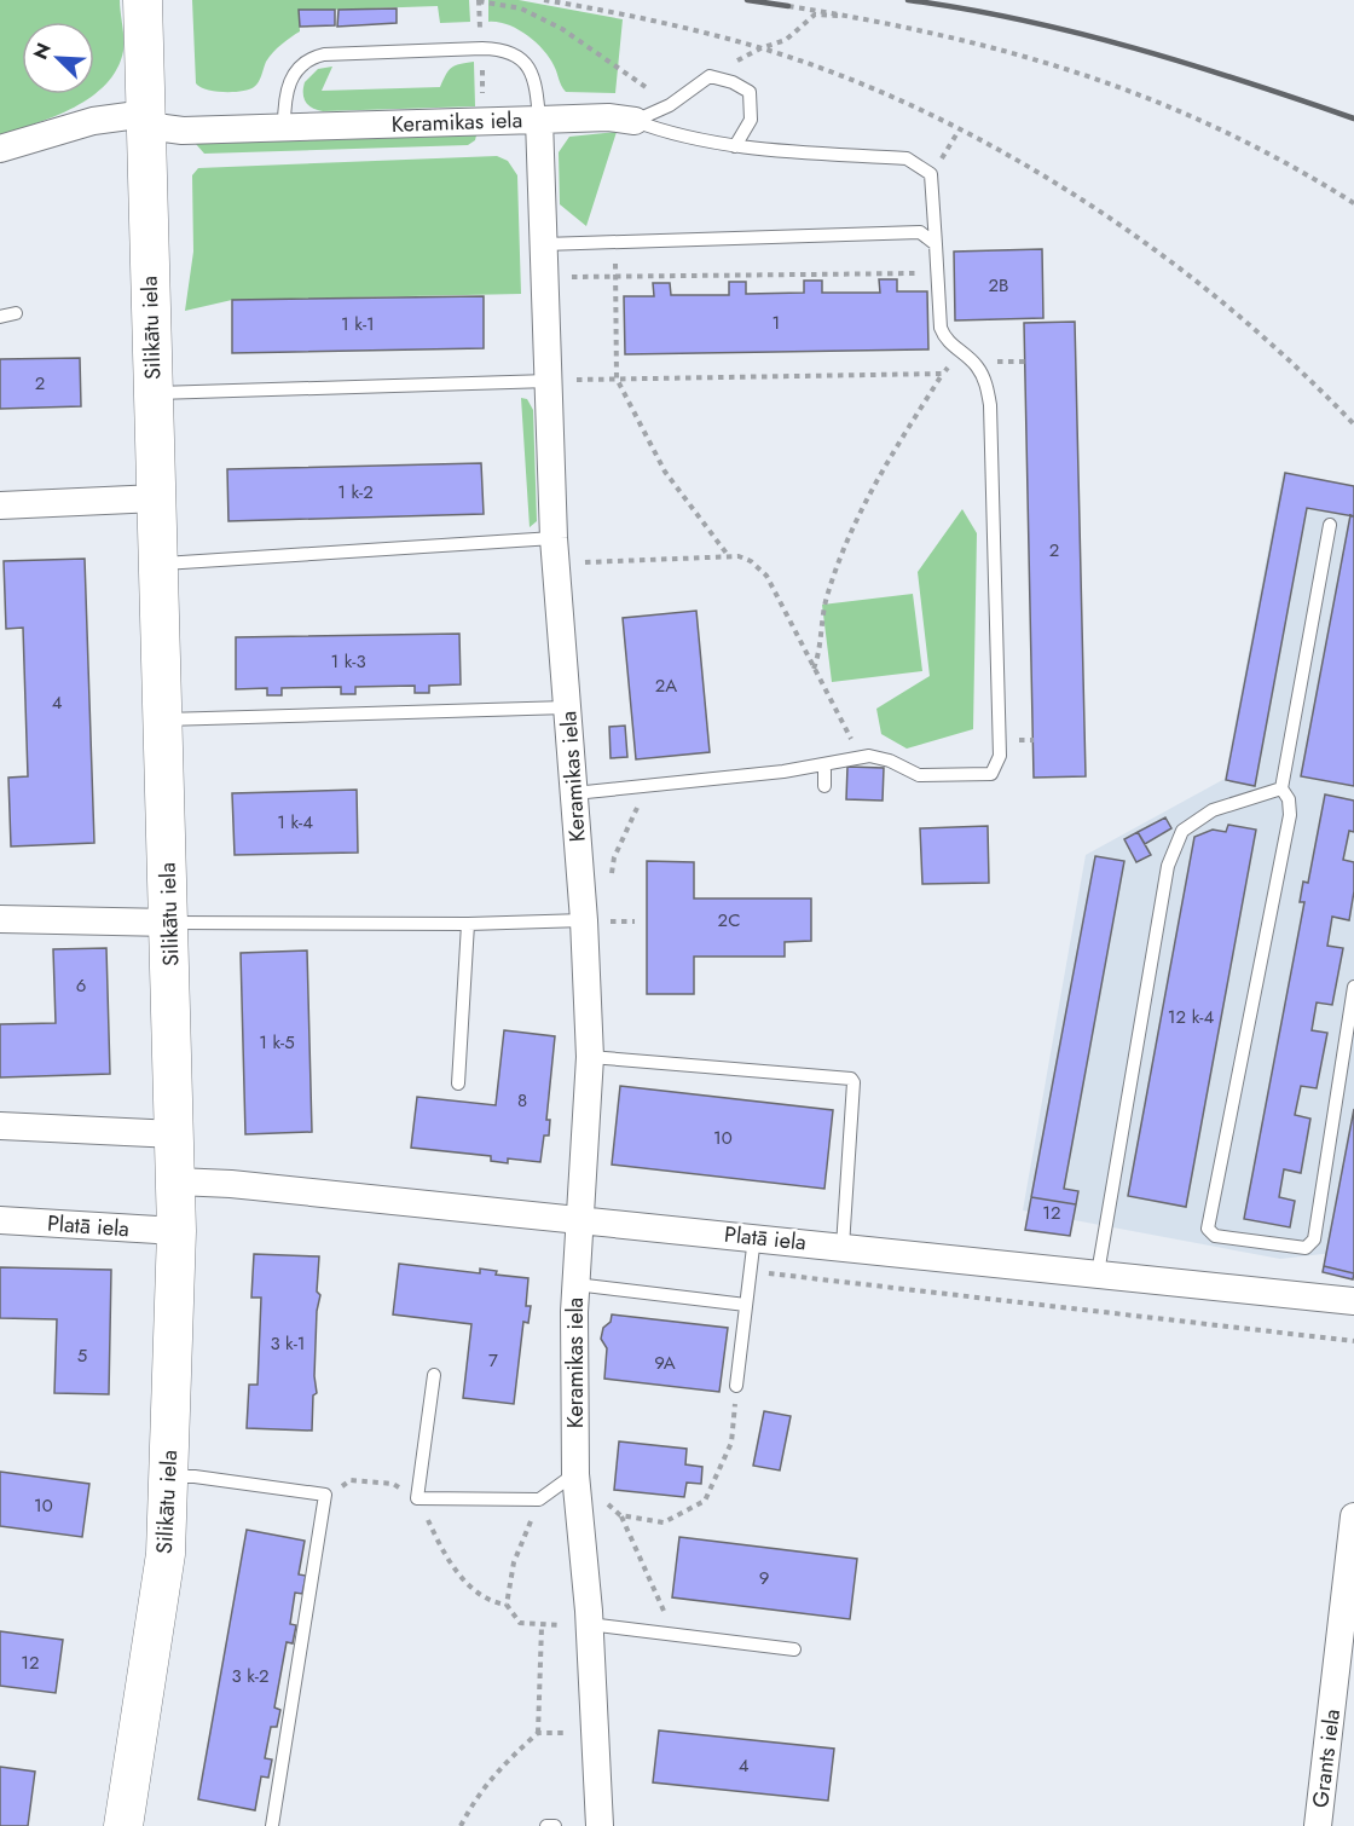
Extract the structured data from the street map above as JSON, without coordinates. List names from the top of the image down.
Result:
{
  "streets": {
    "main road": ["Silikātu iela"],
    "street": ["Keramikas iela", "Platā iela", "Grants iela"]
  },
  "crossings": [
    ["Keramikas iela", "Silikātu iela"],
    ["Keramikas iela", "Platā iela"],
    ["Silikātu iela", "Platā iela"]
  ],
  "house_numbers": [
    "2B",
    "1",
    "1 k-1",
    "2",
    "1 k-2",
    "2",
    "1 k-3",
    "2A",
    "4",
    "1 k-4",
    "2C",
    "6",
    "12 k-4",
    "1 k-5",
    "8",
    "10",
    "12",
    "3 k-1",
    "5",
    "7",
    "9A",
    "10",
    "9",
    "12",
    "3 k-2",
    "4"
  ],
  "north": "top left"
}
